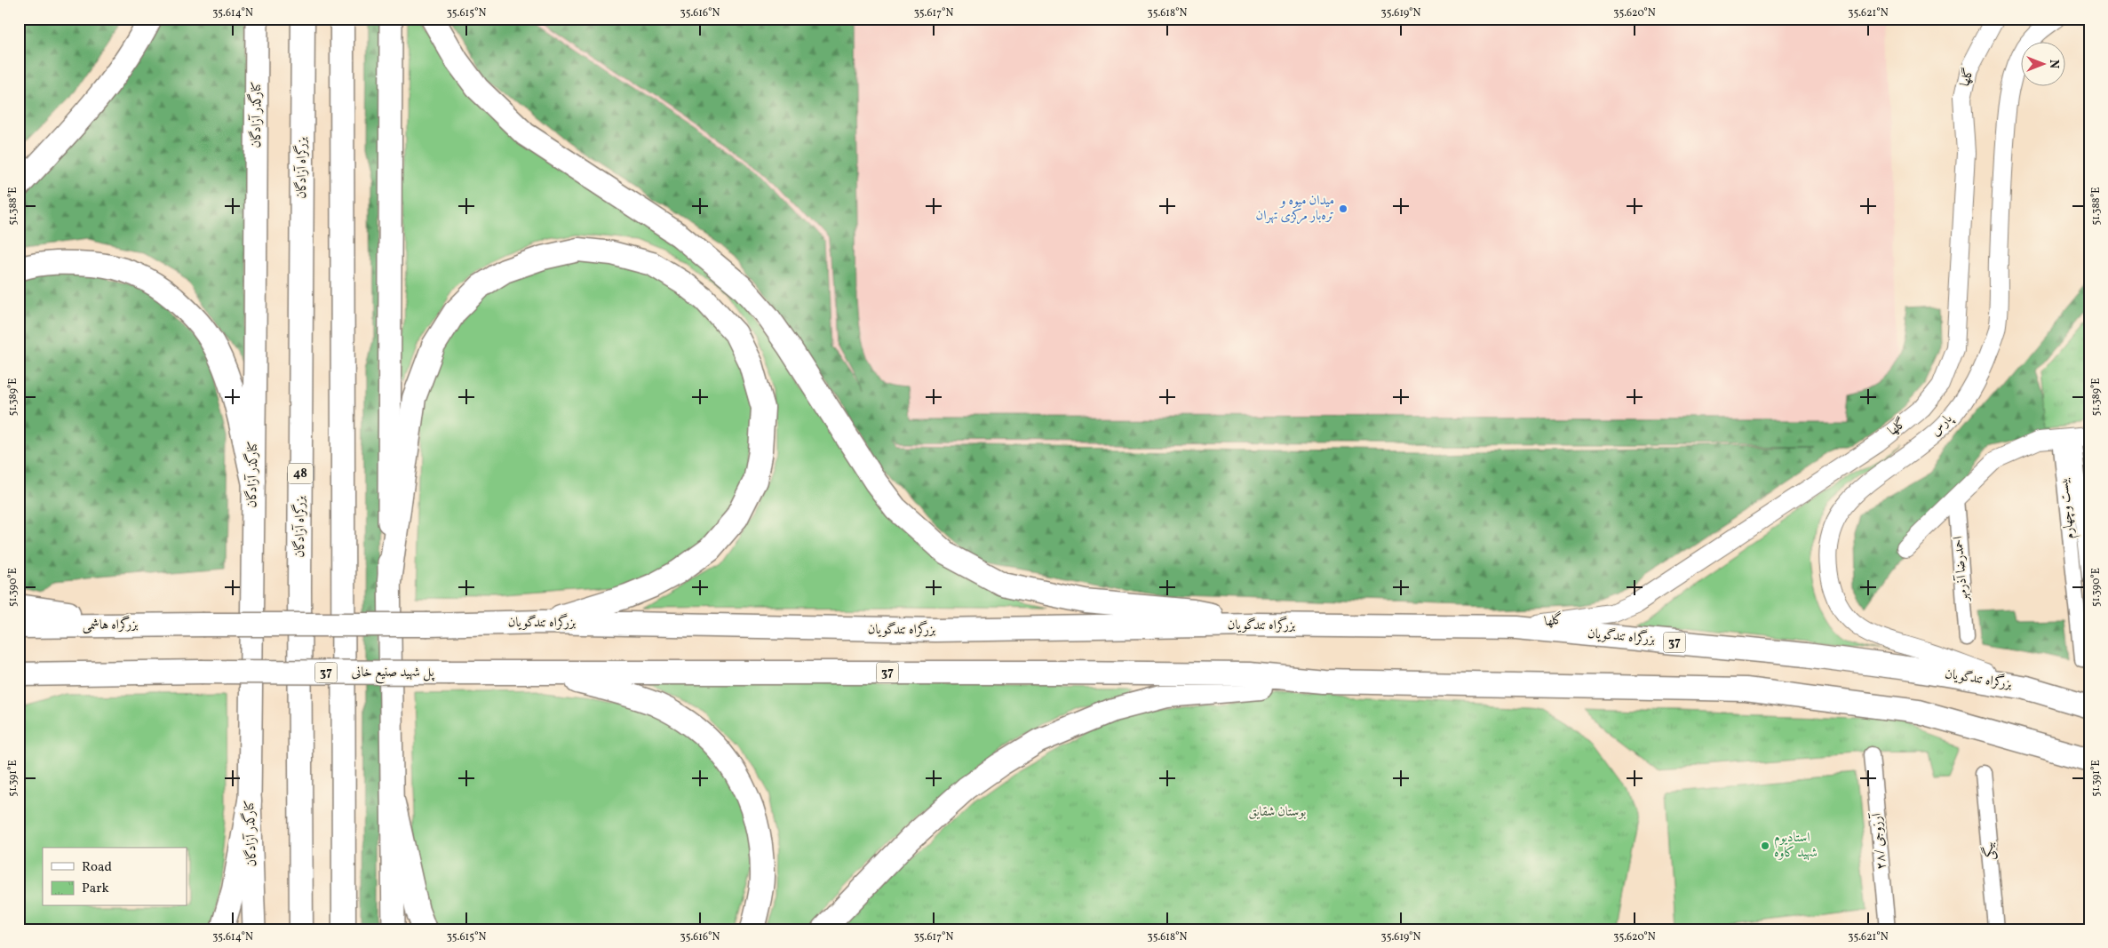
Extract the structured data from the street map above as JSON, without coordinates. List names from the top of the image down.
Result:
{
  "streets": {
    "highway": [
      "بزرگراه آزادگان",
      "48",
      "بزرگراه تندگویان",
      "بزرگراه هاشمی",
      "37",
      "پل شهید صنیع خانی"
    ],
    "main road": ["کنارگذر آزادگان"],
    "street": [
      "گلها",
      "پارس",
      "بیست وچهارم",
      "احمدرضا آذرمهر",
      "آرزوجی /۲۸",
      "بیگی"
    ]
  },
  "crossings": [
    ["گلها", "بزرگراه تندگویان"],
    ["پارس", "بزرگراه تندگویان"],
    ["بزرگراه تندگویان", "بزرگراه هاشمی"],
    ["37", "پل شهید صنیع خانی"]
  ],
  "parks": ["بوستان شقایق"],
  "places": ["میدان میوه و تره‌بار مرکزی تهران", "استادیوم شهید کاوه"],
  "legend": ["Road", "Park"],
  "north": "right",
  "coordinates": [
    "35.614°N",
    "35.615°N",
    "35.616°N",
    "35.617°N",
    "35.618°N",
    "35.619°N",
    "35.620°N",
    "35.621°N",
    "51.388°E",
    "51.389°E",
    "51.390°E",
    "51.391°E"
  ]
}
